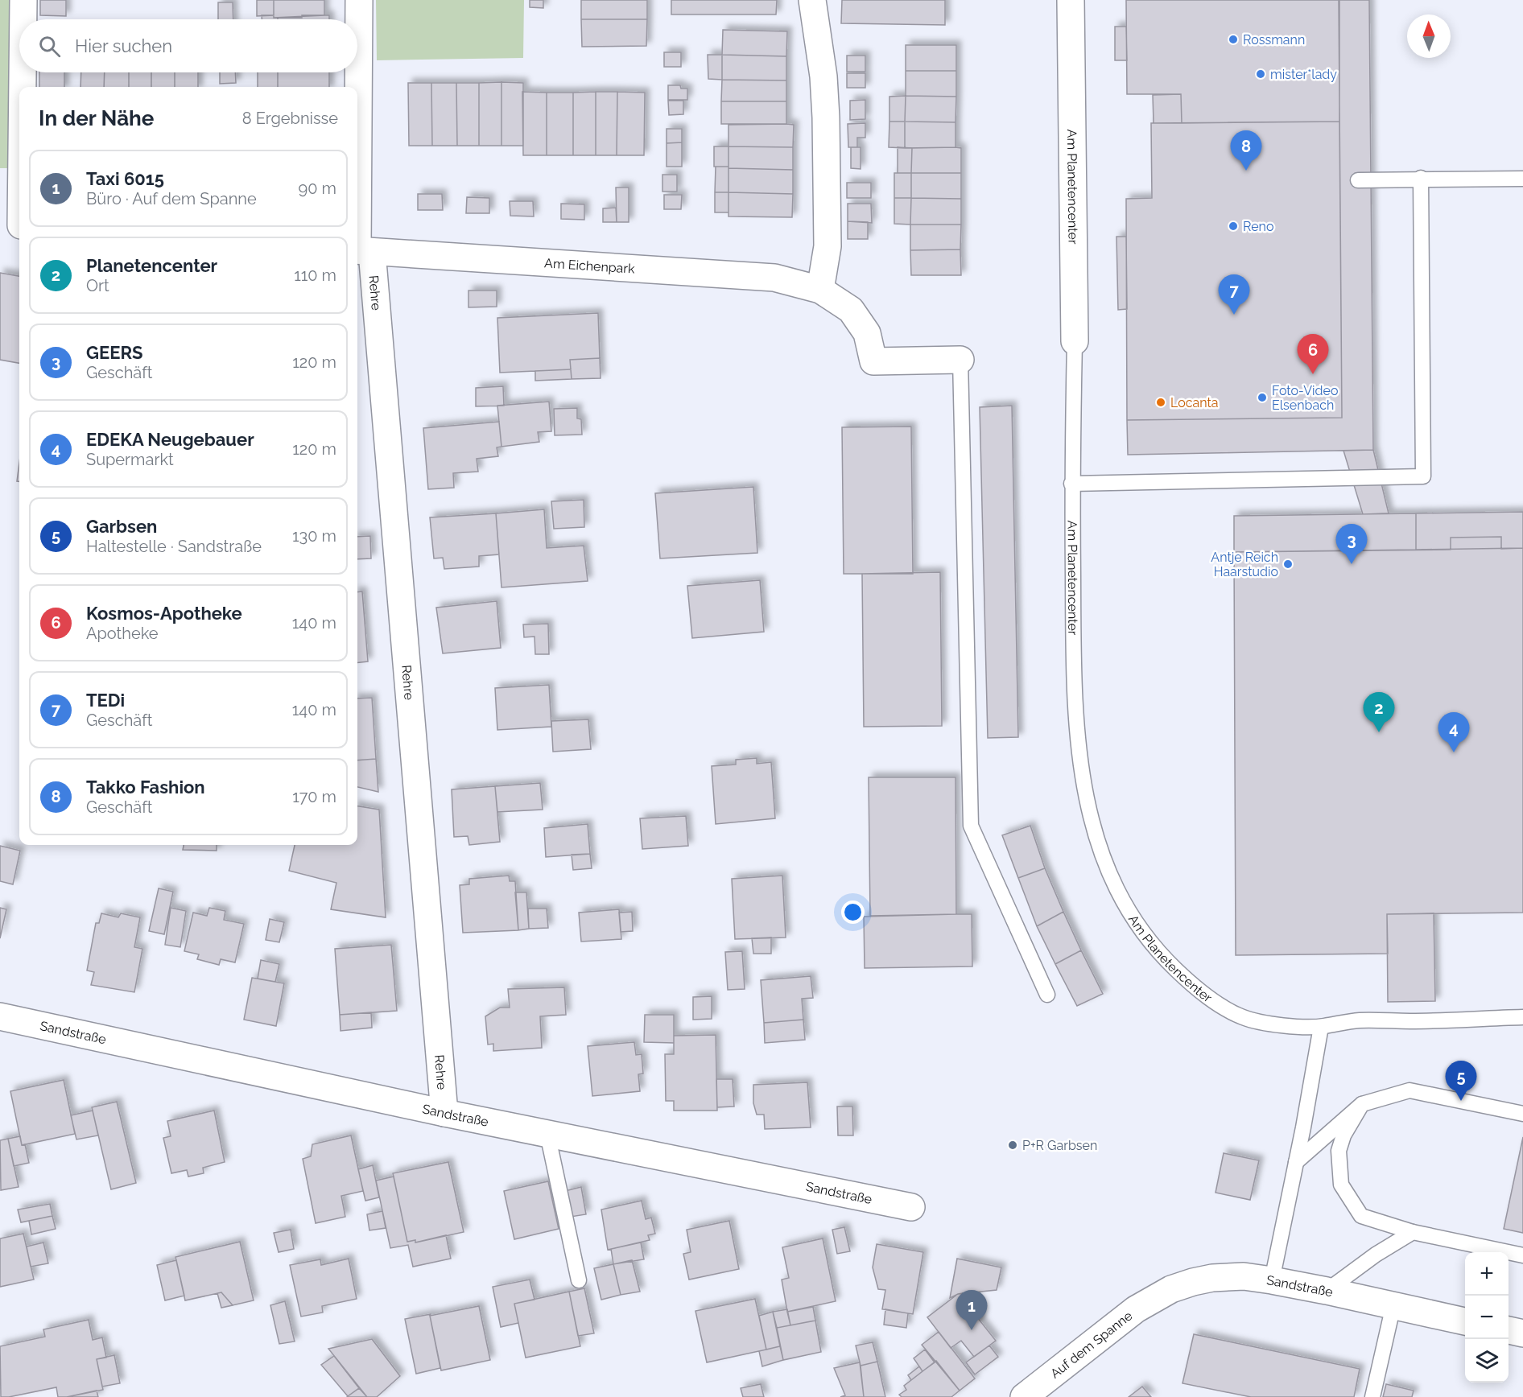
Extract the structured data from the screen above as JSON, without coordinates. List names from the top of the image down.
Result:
{
  "streets": {
    "street": [
      "Am Planetencenter",
      "Am Eichenpark",
      "Rehre",
      "Sandstraße",
      "Auf dem Spanne"
    ]
  },
  "crossings": [
    ["Am Eichenpark", "Rehre"],
    ["Rehre", "Sandstraße"],
    ["Sandstraße", "Auf dem Spanne"]
  ],
  "places": [
    "Rossmann",
    "mister*lady",
    "Reno",
    "Foto-Video Elsenbach",
    "Locanta",
    "Antje Reich Haarstudio",
    "P+R Garbsen"
  ],
  "north": "top",
  "page": {
    "search": "Hier suchen",
    "heading": ["In der Nähe", "8 Ergebnisse"],
    "pins": [
      "8",
      "7",
      "6",
      "3",
      "2",
      "4",
      "5",
      "1"
    ],
    "list": [
      {
        "mark": "1",
        "name": "Taxi 6015",
        "note": "Büro · Auf dem Spanne",
        "value": "90 m"
      },
      {
        "mark": "2",
        "name": "Planetencenter",
        "note": "Ort",
        "value": "110 m"
      },
      {
        "mark": "3",
        "name": "GEERS",
        "note": "Geschäft",
        "value": "120 m"
      },
      {
        "mark": "4",
        "name": "EDEKA Neugebauer",
        "note": "Supermarkt",
        "value": "120 m"
      },
      {
        "mark": "5",
        "name": "Garbsen",
        "note": "Haltestelle · Sandstraße",
        "value": "130 m"
      },
      {
        "mark": "6",
        "name": "Kosmos-Apotheke",
        "note": "Apotheke",
        "value": "140 m"
      },
      {
        "mark": "7",
        "name": "TEDi",
        "note": "Geschäft",
        "value": "140 m"
      },
      {
        "mark": "8",
        "name": "Takko Fashion",
        "note": "Geschäft",
        "value": "170 m"
      }
    ],
    "map_buttons": ["+", "−"]
  }
}
